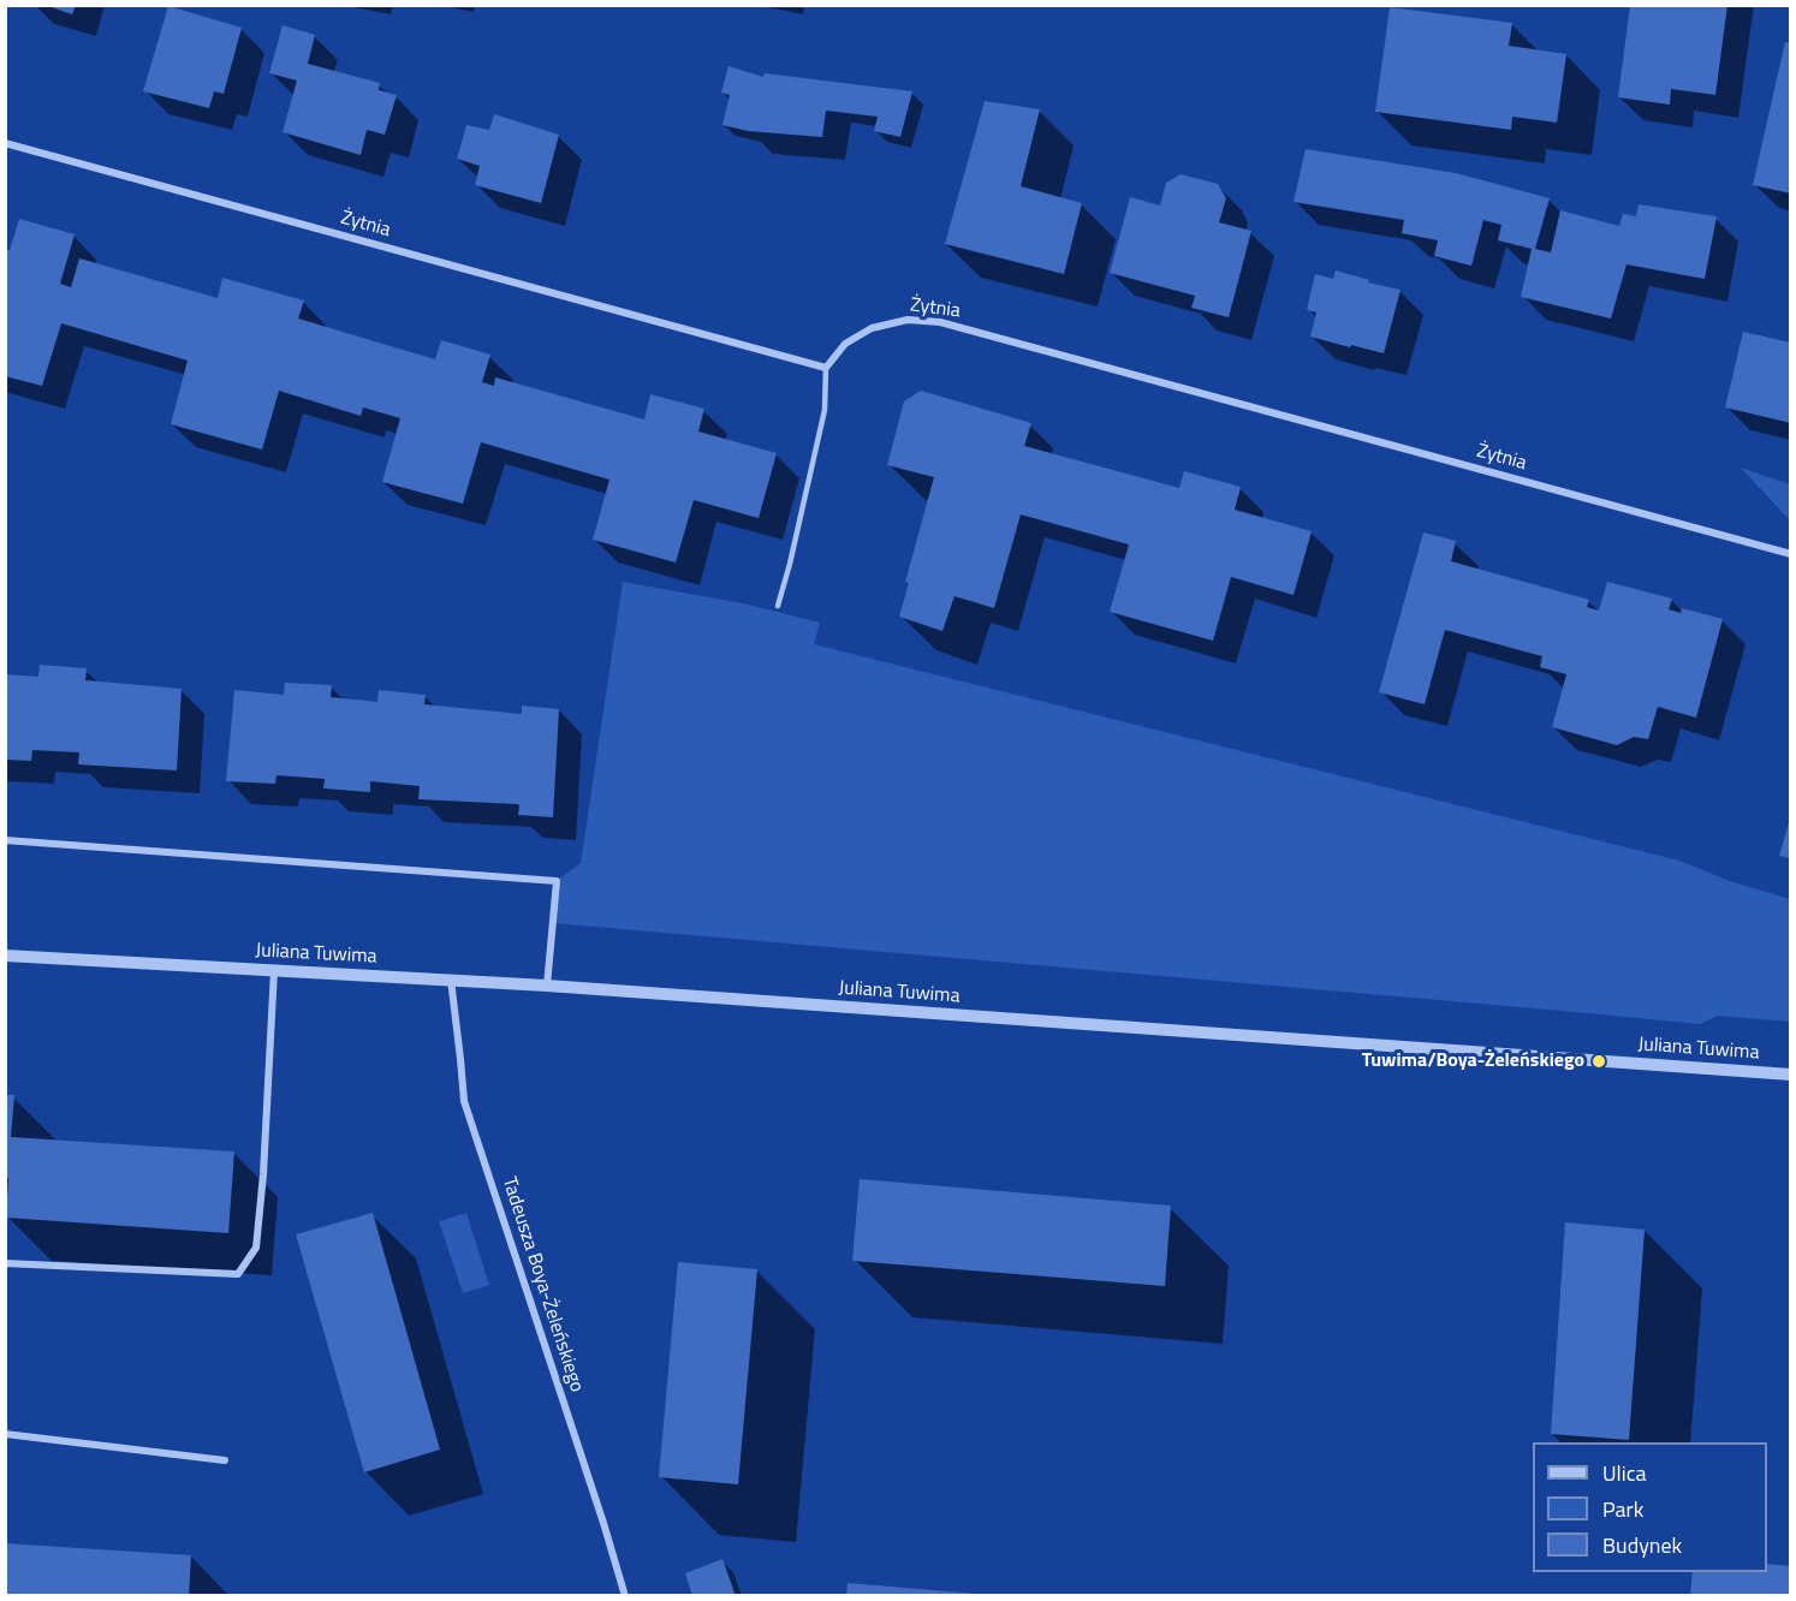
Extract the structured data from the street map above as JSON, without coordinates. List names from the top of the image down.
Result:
{
  "streets": {
    "street": ["Żytnia", "Juliana Tuwima", "Tadeusza Boya-Żeleńskiego"]
  },
  "crossings": [
    ["Juliana Tuwima", "Tadeusza Boya-Żeleńskiego"]
  ],
  "places": ["Tuwima/Boya-Żeleńskiego"],
  "legend": ["Ulica", "Park", "Budynek"]
}
